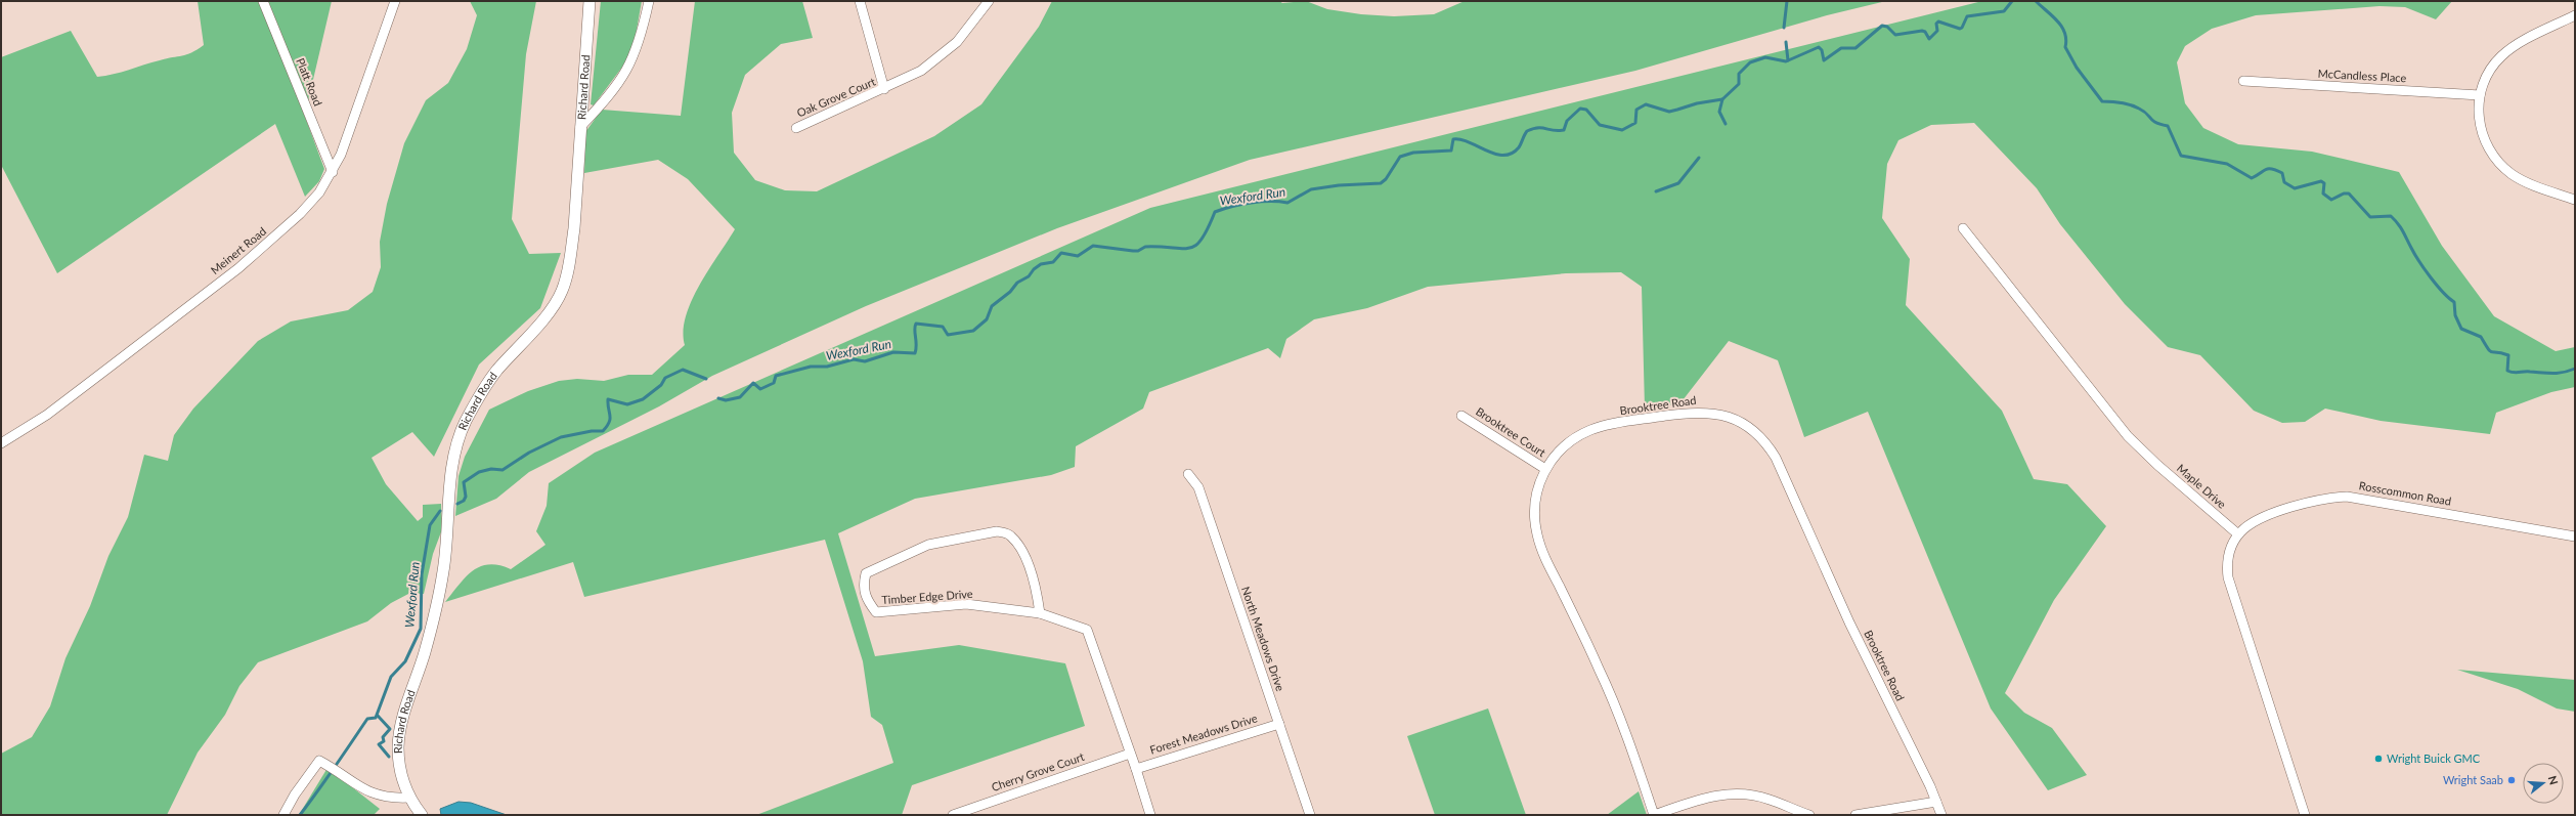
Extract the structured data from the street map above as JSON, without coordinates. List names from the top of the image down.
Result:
{
  "streets": {
    "street": [
      "McCandless Place",
      "Platt Road",
      "Richard Road",
      "Oak Grove Court",
      "Meinert Road",
      "Brooktree Road",
      "Brooktree Court",
      "Maple Drive",
      "Rosscommon Road",
      "Timber Edge Drive",
      "North Meadows Drive",
      "Forest Meadows Drive",
      "Cherry Grove Court"
    ]
  },
  "crossings": [
    ["Platt Road", "Meinert Road"],
    ["Brooktree Road", "Brooktree Court"],
    ["Maple Drive", "Rosscommon Road"],
    ["Timber Edge Drive", "Cherry Grove Court"],
    ["North Meadows Drive", "Forest Meadows Drive"]
  ],
  "water": ["Wexford Run"],
  "places": ["Wright Buick GMC", "Wright Saab"],
  "north": "right"
}
